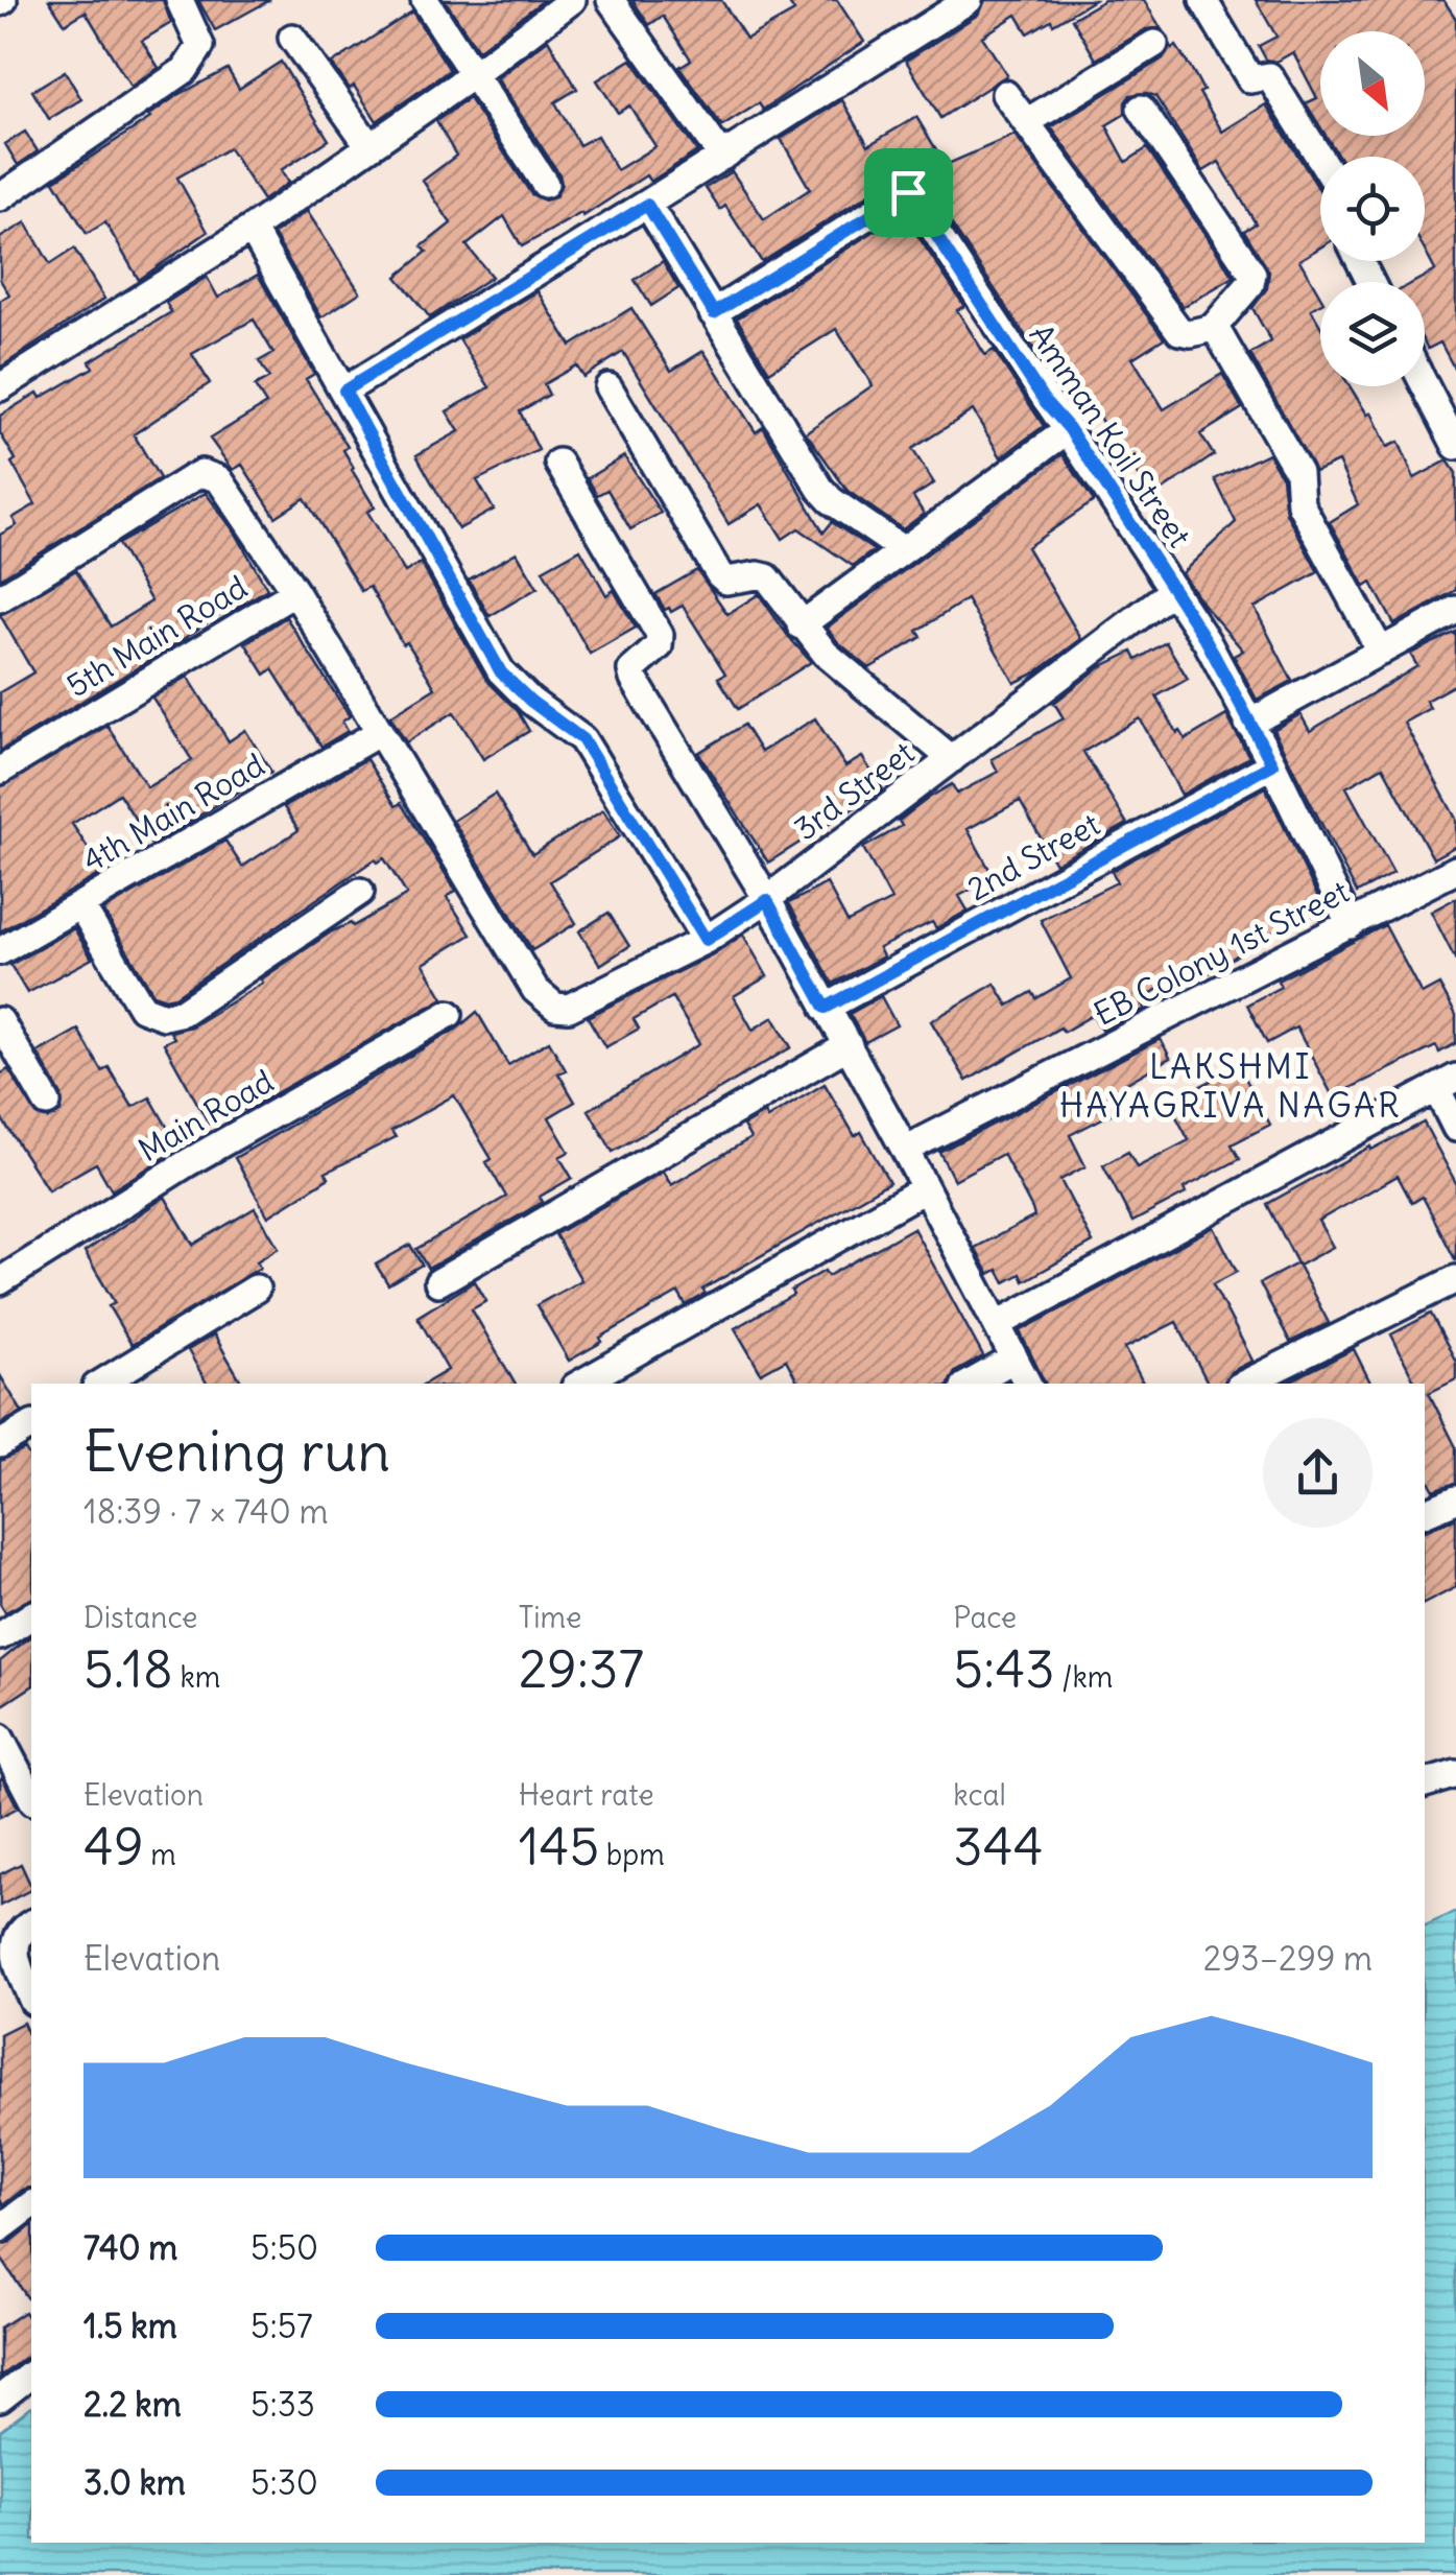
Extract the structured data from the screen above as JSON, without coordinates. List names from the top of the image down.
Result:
{
  "streets": {
    "street": [
      "Amman Koil Street",
      "5th Main Road",
      "3rd Street",
      "4th Main Road",
      "2nd Street",
      "EB Colony 1st Street",
      "Main Road"
    ]
  },
  "crossings": [
    ["Amman Koil Street", "3rd Street"],
    ["Amman Koil Street", "2nd Street"],
    ["Amman Koil Street", "EB Colony 1st Street"],
    ["3rd Street", "4th Main Road"]
  ],
  "districts": ["LAKSHMI HAYAGRIVA NAGAR"],
  "north": "bottom right",
  "page": {
    "heading": ["Evening run", "18:39 · 7 × 740 m"],
    "stats": [
      ["Distance", "5.18 km"],
      ["Time", "29:37"],
      ["Pace", "5:43 /km"],
      ["Elevation", "49 m"],
      ["Heart rate", "145 bpm"],
      ["kcal", "344"]
    ],
    "chart": ["Elevation", "293–299 m"],
    "list": [
      {
        "name": "740 m",
        "note": "5:50"
      },
      {
        "name": "1.5 km",
        "note": "5:57"
      },
      {
        "name": "2.2 km",
        "note": "5:33"
      },
      {
        "name": "3.0 km",
        "note": "5:30"
      }
    ]
  }
}
